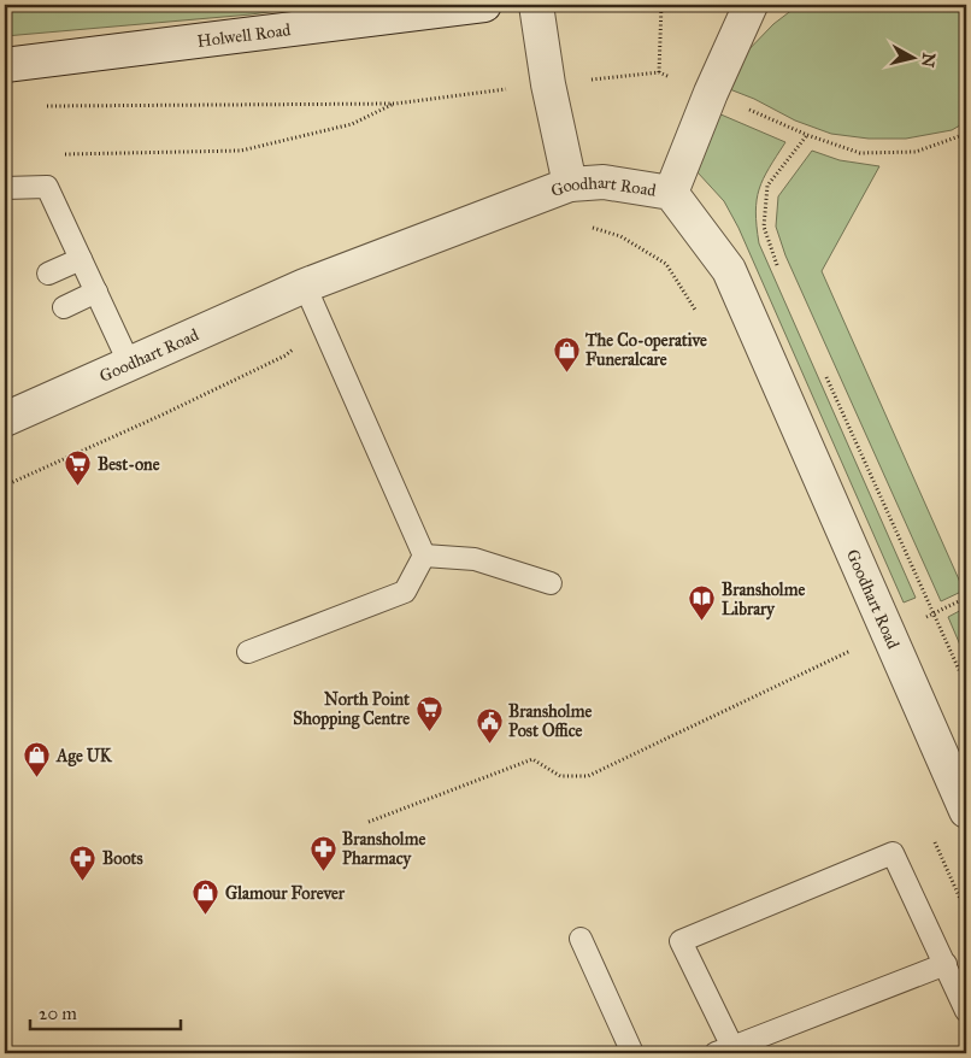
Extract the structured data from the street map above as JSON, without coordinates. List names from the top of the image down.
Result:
{
  "streets": {
    "street": ["Holwell Road", "Goodhart Road"]
  },
  "places": {
    "shop": ["The Co-operative Funeralcare", "Age UK", "Glamour Forever"],
    "supermarket": ["Best-one", "North Point Shopping Centre"],
    "library": ["Bransholme Library"],
    "public building": ["Bransholme Post Office"],
    "pharmacy": ["Bransholme Pharmacy", "Boots"]
  },
  "scale_bar": "20 m",
  "north": "right"
}
